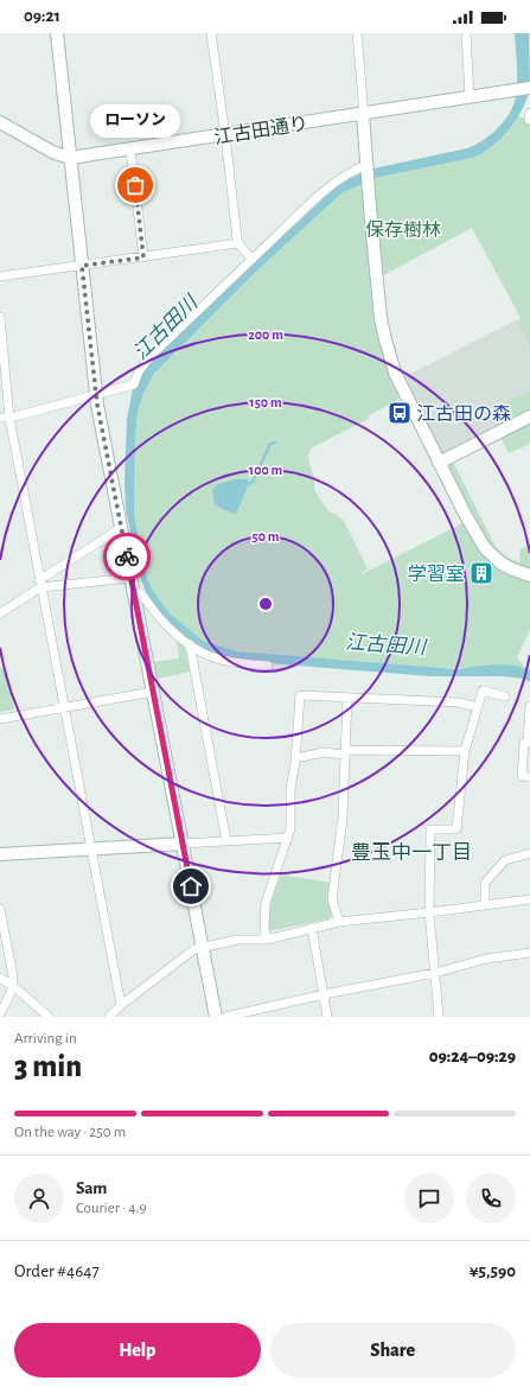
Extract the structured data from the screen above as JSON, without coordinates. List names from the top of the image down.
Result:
{
  "streets": {
    "street": ["江古田通り"]
  },
  "districts": ["豊玉中一丁目"],
  "water": ["江古田川"],
  "parks": ["保存樹林"],
  "places": {
    "other": ["ローソン"],
    "bus stop": ["江古田の森"],
    "building": ["学習室"]
  },
  "page": {
    "status": "09:21",
    "bubble": "ローソン",
    "heading": ["3 min", "Arriving in", "09:24–09:29"],
    "panel": [
      "Sam",
      "Courier · 4.9",
      "Order #4647",
      "¥5,590"
    ],
    "bar": "On the way · 250 m",
    "buttons": ["Help", "Share"]
  },
  "rings": [
    "200 m",
    "150 m",
    "100 m",
    "50 m"
  ]
}
